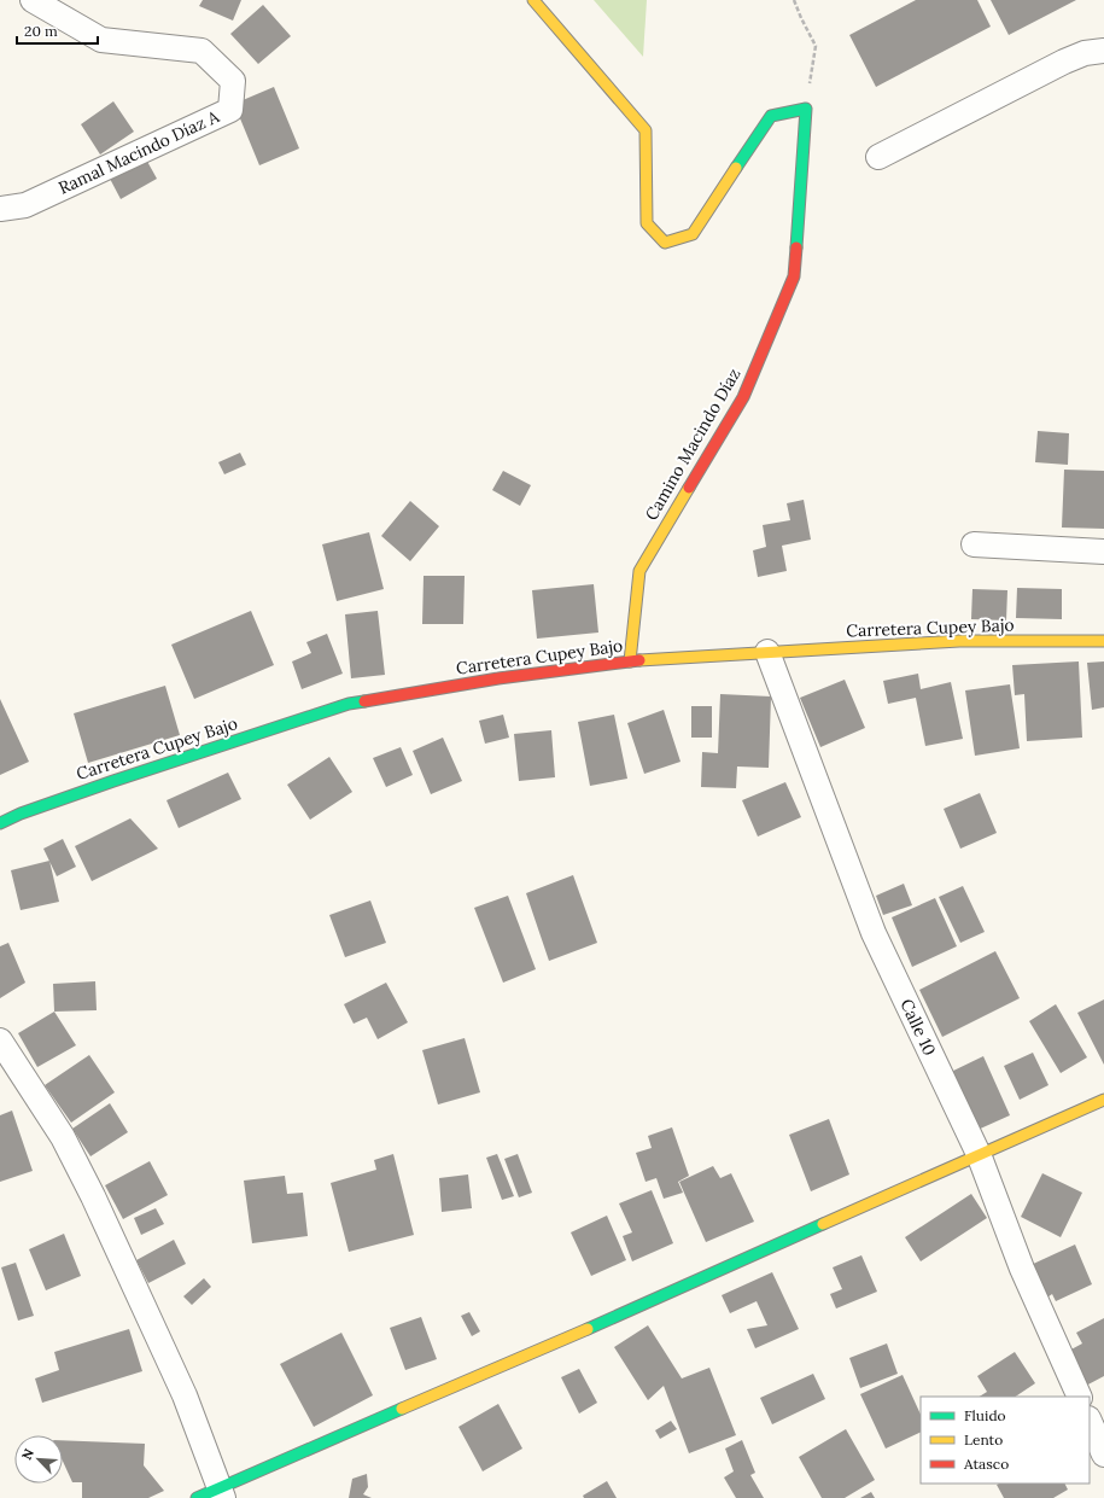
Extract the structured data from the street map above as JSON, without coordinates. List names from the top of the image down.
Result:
{
  "streets": {
    "street": [
      "Ramal Macindo Díaz A",
      "Camino Macindo Díaz",
      "Carretera Cupey Bajo",
      "Calle 10"
    ]
  },
  "crossings": [
    ["Camino Macindo Díaz", "Carretera Cupey Bajo"],
    ["Carretera Cupey Bajo", "Calle 10"]
  ],
  "legend": ["Fluido", "Lento", "Atasco"],
  "scale_bar": "20 m",
  "north": "top left"
}
